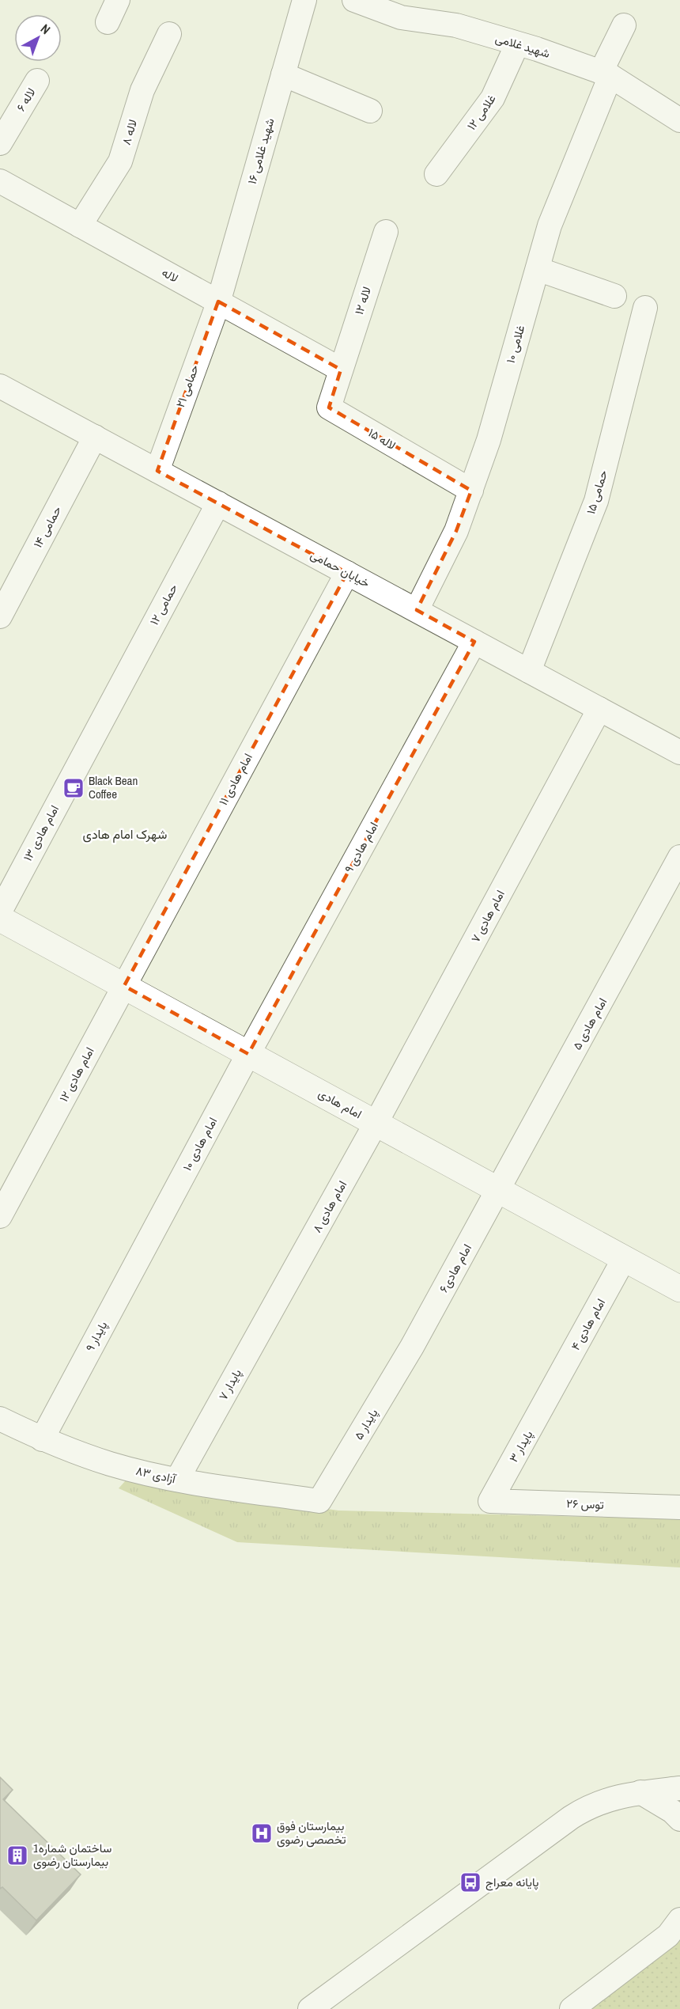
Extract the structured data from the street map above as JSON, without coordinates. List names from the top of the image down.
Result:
{
  "streets": {
    "main road": ["امام هادی"],
    "street": [
      "شهید غلامی",
      "لاله ۶",
      "غلامی ۱۲",
      "لاله ۸",
      "شهید غلامی ۱۶",
      "لاله",
      "لاله ۱۲",
      "غلامی ۱۰",
      "حمامی ۲۱",
      "لاله ۱۵",
      "حمامی ۱۵",
      "حمامی ۱۴",
      "خیابان حمامی",
      "حمامی ۱۲",
      "امام هادی ۱۱",
      "امام هادی ۱۳",
      "امام هادی ۹",
      "امام هادی ۷",
      "امام هادی ۵",
      "امام هادی ۱۲",
      "امام هادی ۱۰",
      "امام هادی ۸",
      "امام هادی۶",
      "امام هادی ۴",
      "پایدار ۹",
      "پایدار ۷",
      "پایدار ۵",
      "پایدار ۳",
      "آزادی ۸۳",
      "توس ۲۶"
    ]
  },
  "crossings": [
    ["شهید غلامی", "غلامی ۱۲"],
    ["شهید غلامی", "غلامی ۱۰"],
    ["لاله ۸", "لاله"],
    ["شهید غلامی ۱۶", "لاله"],
    ["شهید غلامی ۱۶", "حمامی ۲۱"],
    ["لاله", "لاله ۱۲"],
    ["لاله", "حمامی ۲۱"],
    ["لاله", "لاله ۱۵"],
    ["لاله ۱۲", "لاله ۱۵"],
    ["غلامی ۱۰", "لاله ۱۵"],
    ["غلامی ۱۰", "خیابان حمامی"],
    ["حمامی ۲۱", "خیابان حمامی"],
    ["حمامی ۱۵", "خیابان حمامی"],
    ["حمامی ۱۴", "خیابان حمامی"],
    ["خیابان حمامی", "حمامی ۱۲"],
    ["خیابان حمامی", "امام هادی ۱۱"],
    ["خیابان حمامی", "امام هادی ۹"],
    ["خیابان حمامی", "امام هادی ۷"],
    ["حمامی ۱۲", "امام هادی ۱۳"],
    ["امام هادی ۱۱", "امام هادی ۱۲"],
    ["امام هادی ۱۱", "امام هادی"],
    ["امام هادی ۹", "امام هادی"],
    ["امام هادی ۹", "امام هادی ۱۰"],
    ["امام هادی ۷", "امام هادی"],
    ["امام هادی ۷", "امام هادی ۸"],
    ["امام هادی ۵", "امام هادی"],
    ["امام هادی ۵", "امام هادی۶"],
    ["امام هادی ۱۲", "امام هادی"],
    ["امام هادی", "امام هادی ۱۰"],
    ["امام هادی", "امام هادی ۸"],
    ["امام هادی", "امام هادی۶"],
    ["امام هادی", "امام هادی ۴"],
    ["امام هادی ۱۰", "پایدار ۹"],
    ["امام هادی ۸", "پایدار ۷"],
    ["امام هادی۶", "پایدار ۵"],
    ["امام هادی ۴", "پایدار ۳"],
    ["پایدار ۹", "آزادی ۸۳"],
    ["پایدار ۷", "آزادی ۸۳"],
    ["پایدار ۵", "آزادی ۸۳"],
    ["پایدار ۳", "توس ۲۶"]
  ],
  "districts": ["شهرک امام هادی"],
  "places": {
    "cafe": ["Black Bean Coffee"],
    "hospital": ["بیمارستان فوق تخصصی رضوی"],
    "building": ["ساختمان شماره1 بیمارستان رضوی"],
    "bus stop": ["پایانه معراج"]
  },
  "north": "top right"
}
